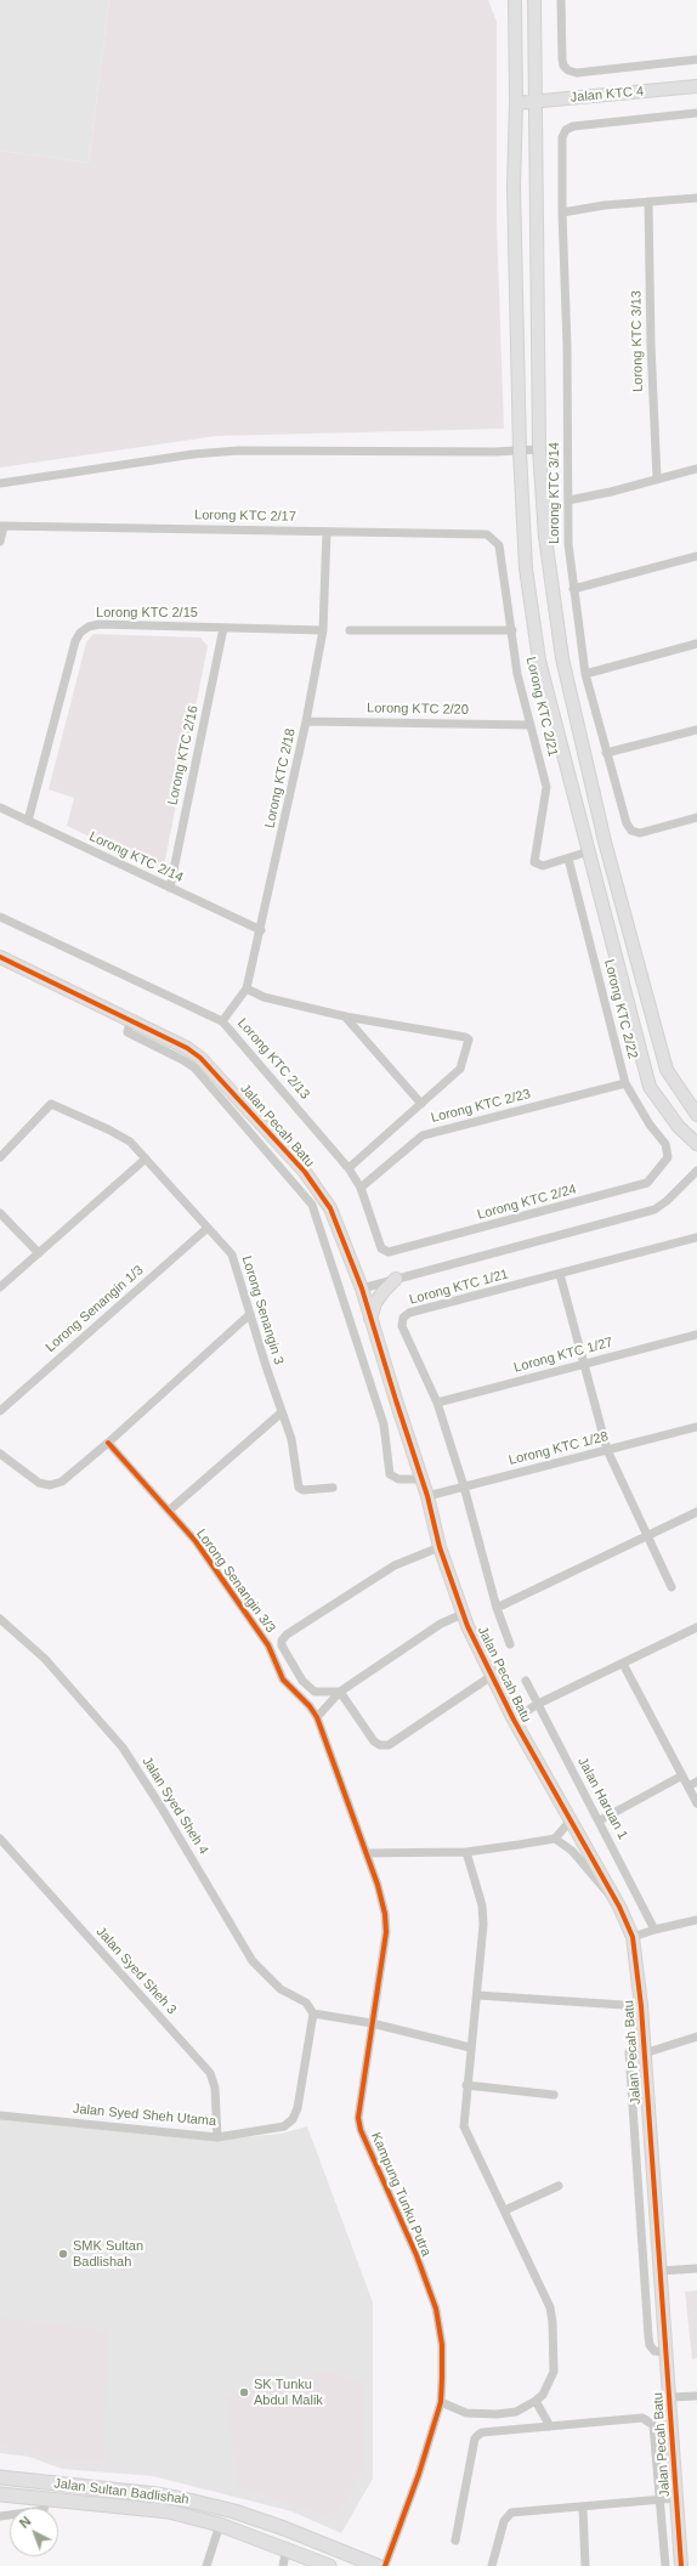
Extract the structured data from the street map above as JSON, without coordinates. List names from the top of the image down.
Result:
{
  "streets": {
    "main road": ["Jalan Sultan Badlishah"],
    "street": [
      "Jalan KTC 4",
      "Lorong KTC 3/13",
      "Lorong KTC 3/14",
      "Lorong KTC 2/17",
      "Lorong KTC 2/15",
      "Lorong KTC 2/21",
      "Lorong KTC 2/20",
      "Lorong KTC 2/16",
      "Lorong KTC 2/18",
      "Lorong KTC 2/14",
      "Lorong KTC 2/22",
      "Lorong KTC 2/13",
      "Lorong KTC 2/23",
      "Jalan Pecah Batu",
      "Lorong KTC 2/24",
      "Lorong KTC 1/21",
      "Lorong Senangin 1/3",
      "Lorong Senangin 3",
      "Lorong KTC 1/27",
      "Lorong KTC 1/28",
      "Lorong Senangin 3/3",
      "Jalan Haruan 1",
      "Jalan Syed Sheh 4",
      "Jalan Syed Sheh 3",
      "Jalan Syed Sheh Utama",
      "Kampung Tunku Putra"
    ]
  },
  "crossings": [
    ["Lorong KTC 2/17", "Lorong KTC 2/21"],
    ["Lorong KTC 2/17", "Lorong KTC 2/18"],
    ["Lorong KTC 2/15", "Lorong KTC 2/16"],
    ["Lorong KTC 2/15", "Lorong KTC 2/18"],
    ["Lorong KTC 2/15", "Lorong KTC 2/14"],
    ["Lorong KTC 2/21", "Lorong KTC 2/20"],
    ["Lorong KTC 2/21", "Lorong KTC 2/22"],
    ["Lorong KTC 2/20", "Lorong KTC 2/18"],
    ["Lorong KTC 2/16", "Lorong KTC 2/14"],
    ["Lorong KTC 2/18", "Lorong KTC 2/14"],
    ["Lorong KTC 2/18", "Lorong KTC 2/13"],
    ["Lorong KTC 2/22", "Lorong KTC 2/23"],
    ["Lorong KTC 2/22", "Lorong KTC 2/24"],
    ["Lorong KTC 2/13", "Lorong KTC 2/23"],
    ["Lorong KTC 2/13", "Lorong KTC 2/24"],
    ["Jalan Pecah Batu", "Lorong KTC 1/28"],
    ["Lorong KTC 1/21", "Lorong KTC 1/27"],
    ["Lorong KTC 1/21", "Lorong KTC 1/28"],
    ["Lorong Senangin 1/3", "Lorong Senangin 3"],
    ["Lorong Senangin 3/3", "Kampung Tunku Putra"],
    ["Jalan Syed Sheh 4", "Jalan Syed Sheh Utama"],
    ["Jalan Syed Sheh 3", "Jalan Syed Sheh Utama"]
  ],
  "places": ["SMK Sultan Badlishah", "SK Tunku Abdul Malik"],
  "north": "top left"
}
